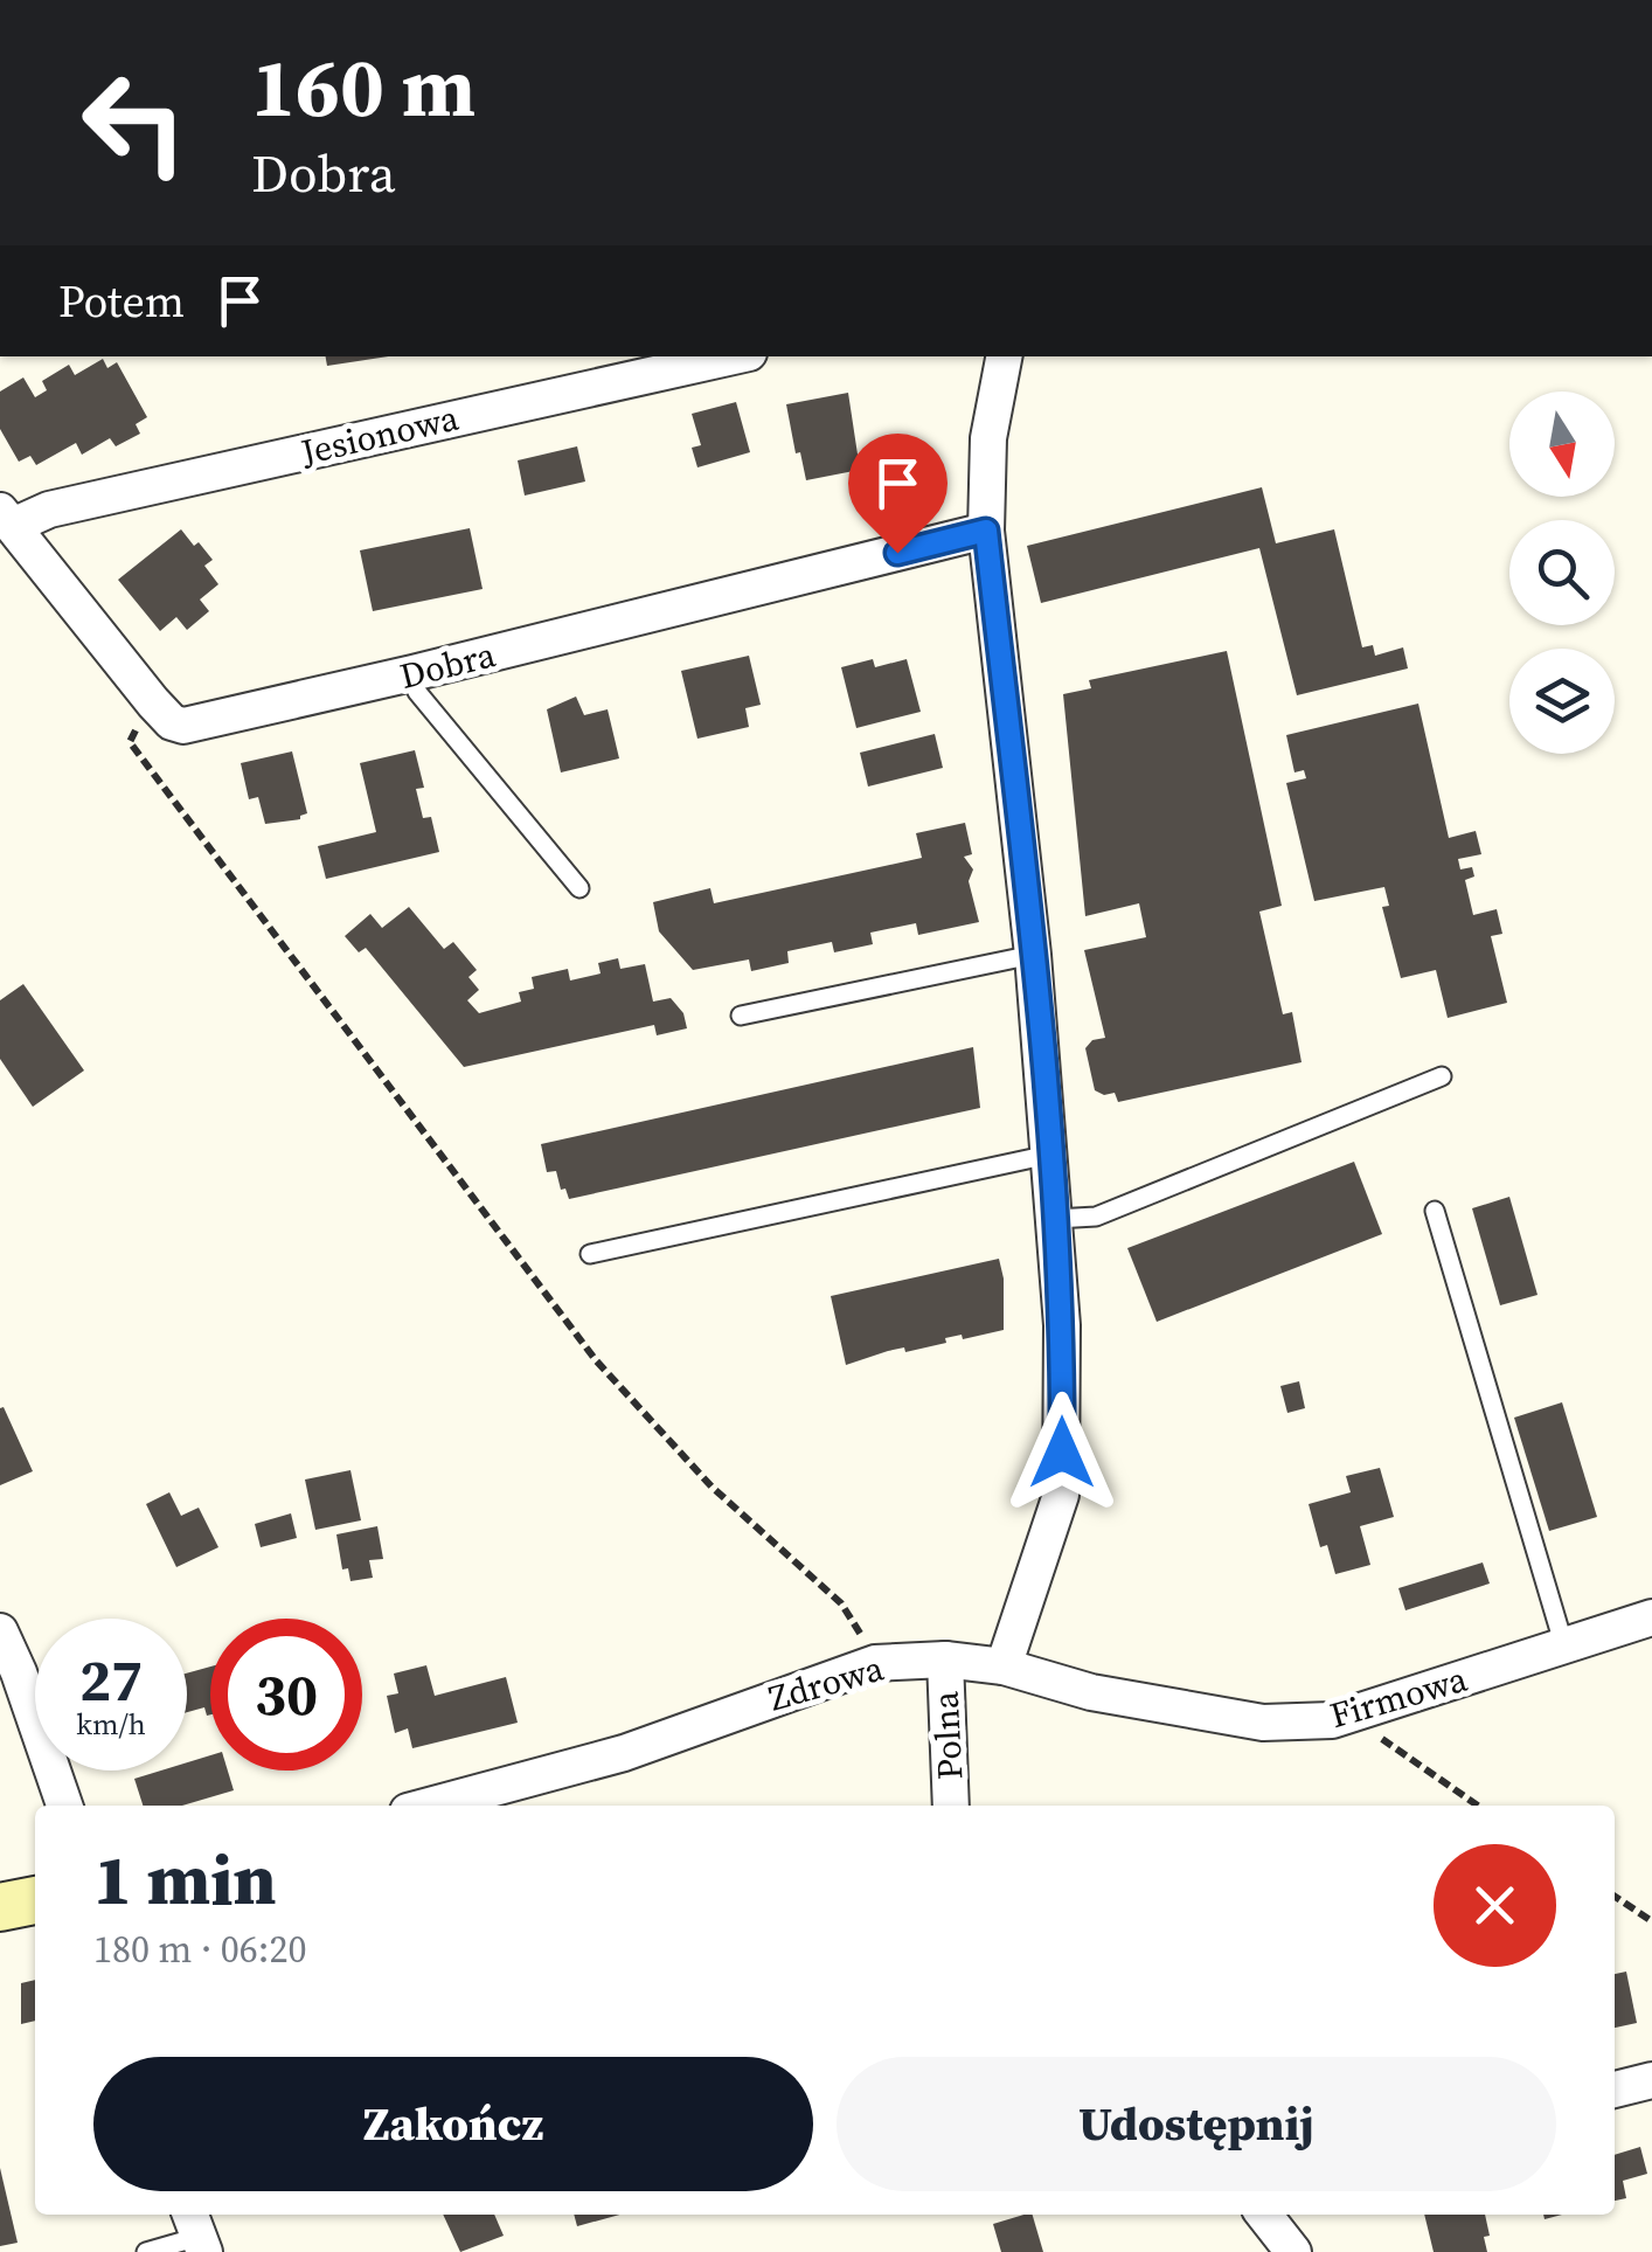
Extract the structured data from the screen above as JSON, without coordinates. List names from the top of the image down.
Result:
{
  "streets": {
    "street": [
      "Jesionowa",
      "Dobra",
      "Zdrowa",
      "Firmowa",
      "Polna"
    ]
  },
  "crossings": [
    ["Jesionowa", "Dobra"],
    ["Zdrowa", "Firmowa"],
    ["Zdrowa", "Polna"]
  ],
  "north": "bottom",
  "page": {
    "turn": ["160 m", "Dobra"],
    "then": "Potem",
    "speed": "27 km/h",
    "limit": "30",
    "heading": ["1 min", "180 m · 06:20"],
    "buttons": ["Zakończ", "Udostępnij"]
  }
}
